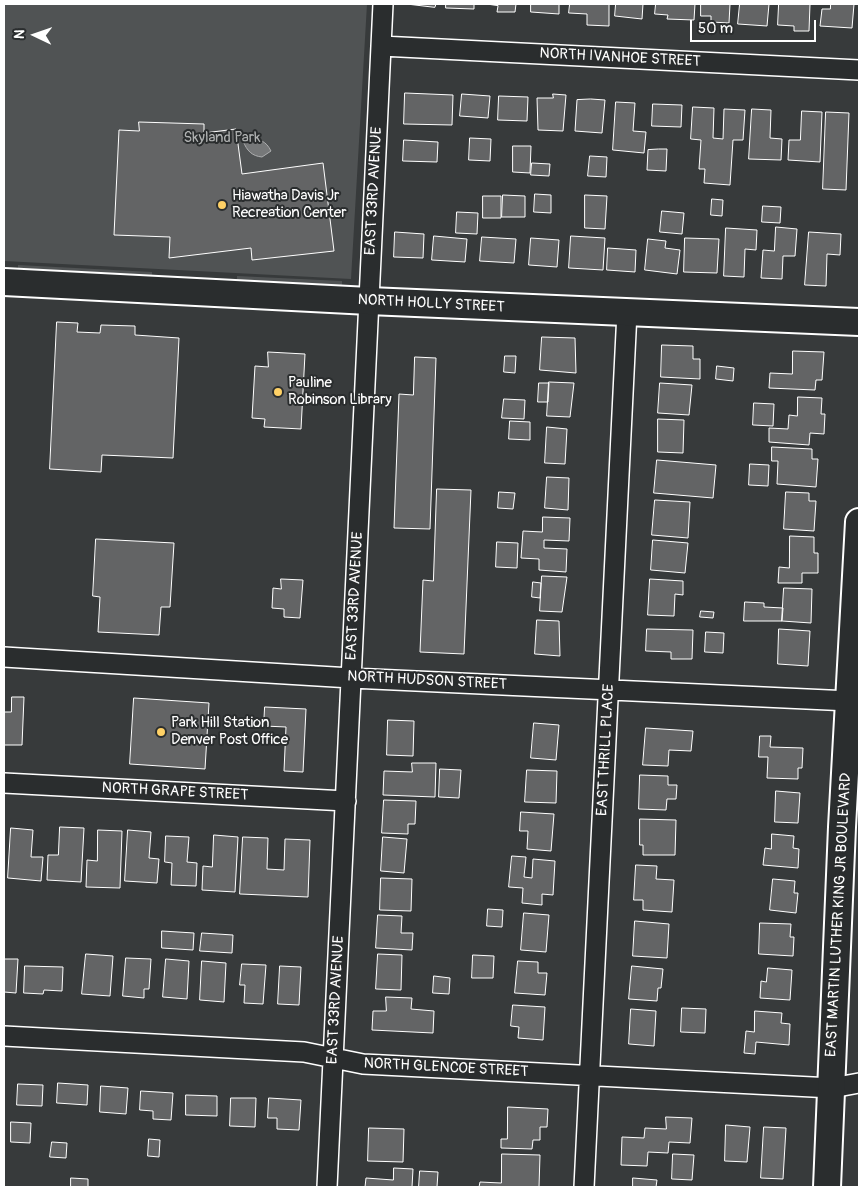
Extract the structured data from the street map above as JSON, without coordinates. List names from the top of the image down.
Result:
{
  "streets": {
    "street": [
      "NORTH IVANHOE STREET",
      "EAST 33RD AVENUE",
      "NORTH HOLLY STREET",
      "NORTH HUDSON STREET",
      "EAST THRILL PLACE",
      "NORTH GRAPE STREET",
      "EAST MARTIN LUTHER KING JR BOULEVARD",
      "NORTH GLENCOE STREET"
    ]
  },
  "crossings": [
    ["NORTH IVANHOE STREET", "EAST 33RD AVENUE"],
    ["EAST 33RD AVENUE", "NORTH HOLLY STREET"],
    ["EAST 33RD AVENUE", "NORTH HUDSON STREET"],
    ["EAST 33RD AVENUE", "NORTH GRAPE STREET"],
    ["EAST 33RD AVENUE", "NORTH GLENCOE STREET"],
    ["NORTH HOLLY STREET", "EAST THRILL PLACE"],
    ["NORTH HUDSON STREET", "EAST THRILL PLACE"],
    ["NORTH HUDSON STREET", "EAST MARTIN LUTHER KING JR BOULEVARD"],
    ["EAST THRILL PLACE", "NORTH GLENCOE STREET"],
    ["EAST MARTIN LUTHER KING JR BOULEVARD", "NORTH GLENCOE STREET"]
  ],
  "parks": ["Skyland Park"],
  "places": ["Hiawatha Davis Jr Recreation Center", "Pauline Robinson Library", "Park Hill Station Denver Post Office"],
  "scale_bar": "50 m",
  "north": "left"
}
